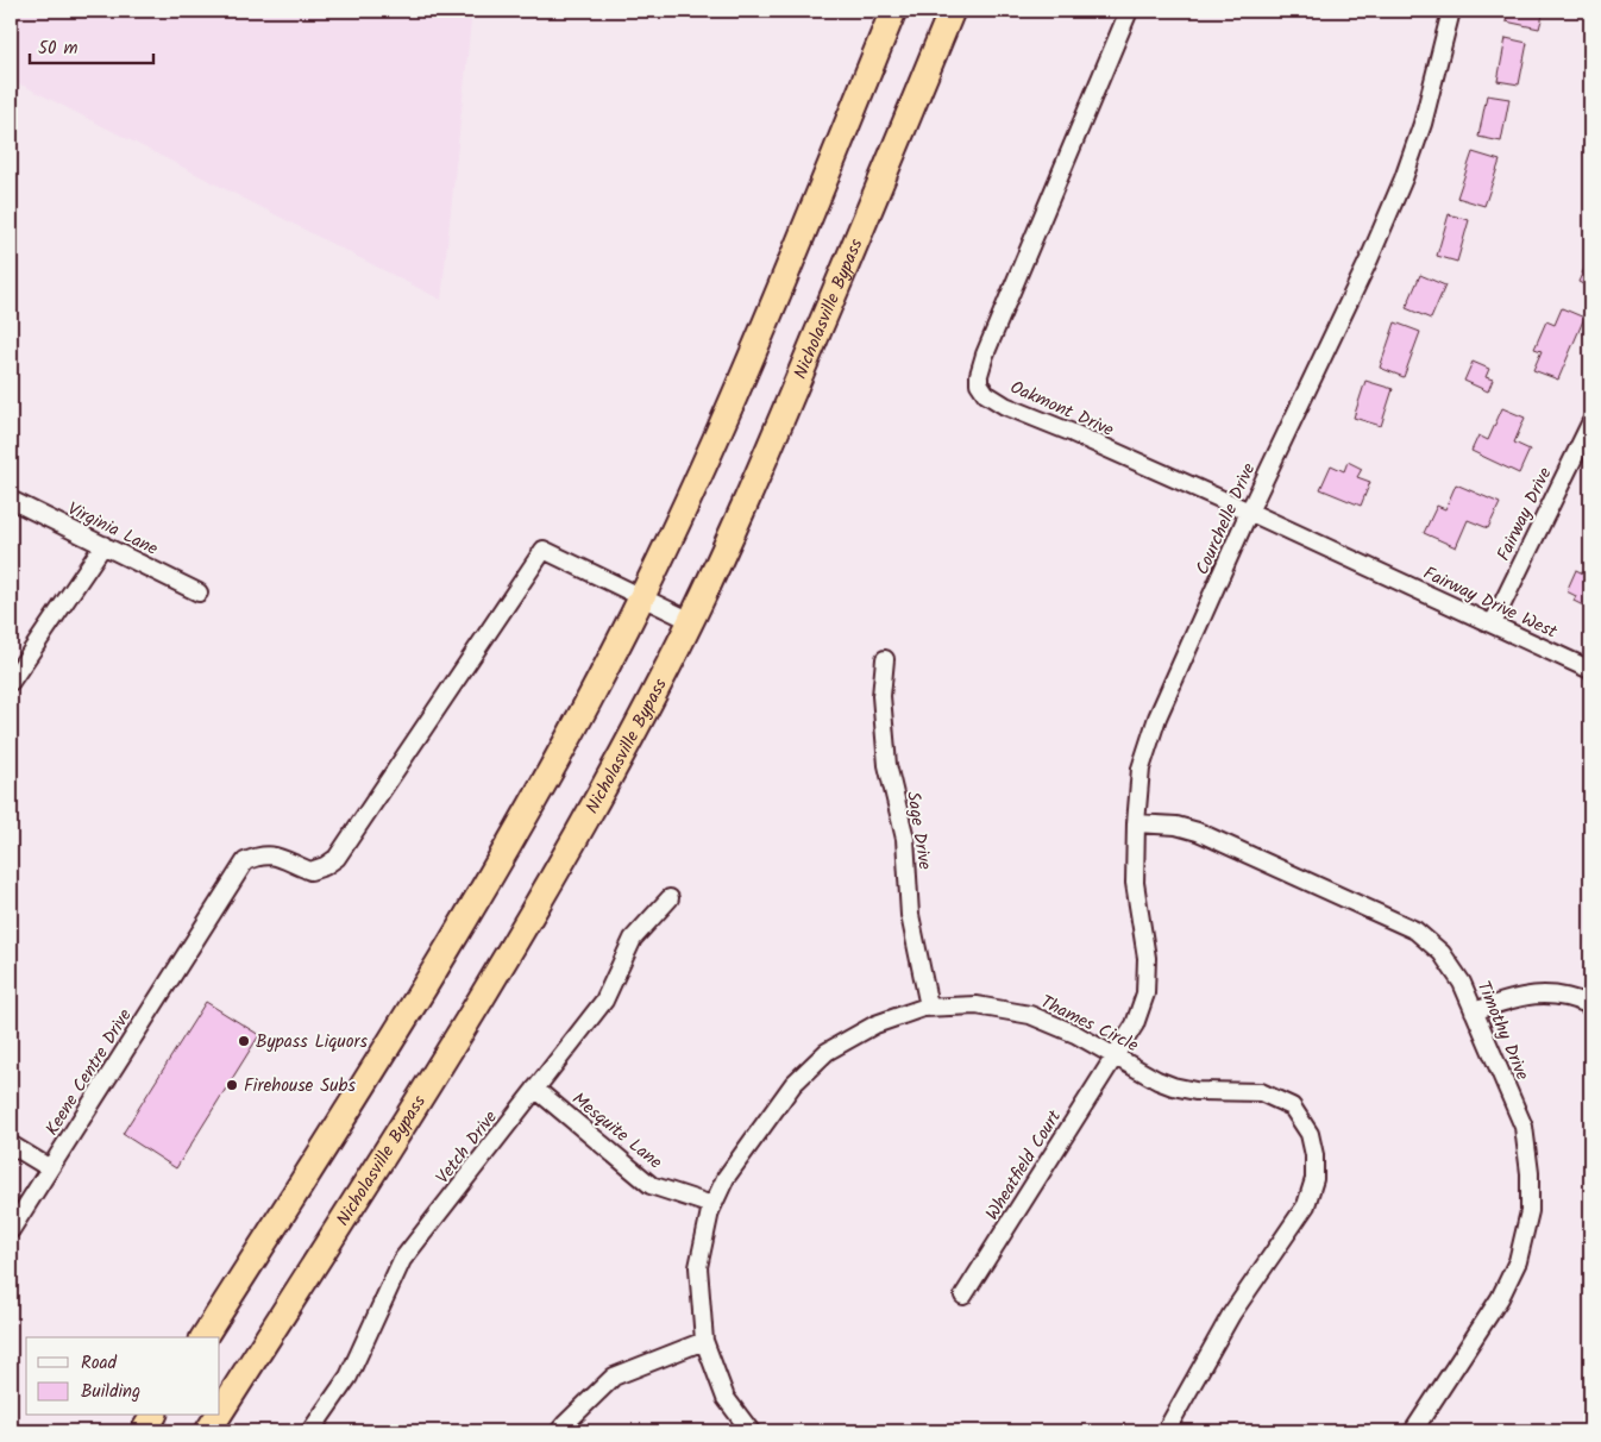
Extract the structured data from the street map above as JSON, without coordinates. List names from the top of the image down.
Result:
{
  "streets": {
    "highway": ["Nicholasville Bypass"],
    "street": [
      "Oakmont Drive",
      "Fairway Drive",
      "Courchelle Drive",
      "Virginia Lane",
      "Fairway Drive West",
      "Sage Drive",
      "Thames Circle",
      "Timothy Drive",
      "Keene Centre Drive",
      "Mesquite Lane",
      "Vetch Drive",
      "Wheatfield Court"
    ]
  },
  "crossings": [
    ["Oakmont Drive", "Courchelle Drive"],
    ["Oakmont Drive", "Fairway Drive West"],
    ["Fairway Drive", "Fairway Drive West"],
    ["Courchelle Drive", "Thames Circle"],
    ["Courchelle Drive", "Timothy Drive"],
    ["Courchelle Drive", "Wheatfield Court"],
    ["Sage Drive", "Thames Circle"],
    ["Thames Circle", "Mesquite Lane"],
    ["Thames Circle", "Wheatfield Court"],
    ["Mesquite Lane", "Vetch Drive"]
  ],
  "places": ["Bypass Liquors", "Firehouse Subs"],
  "legend": ["Road", "Building"],
  "scale_bar": "50 m"
}
